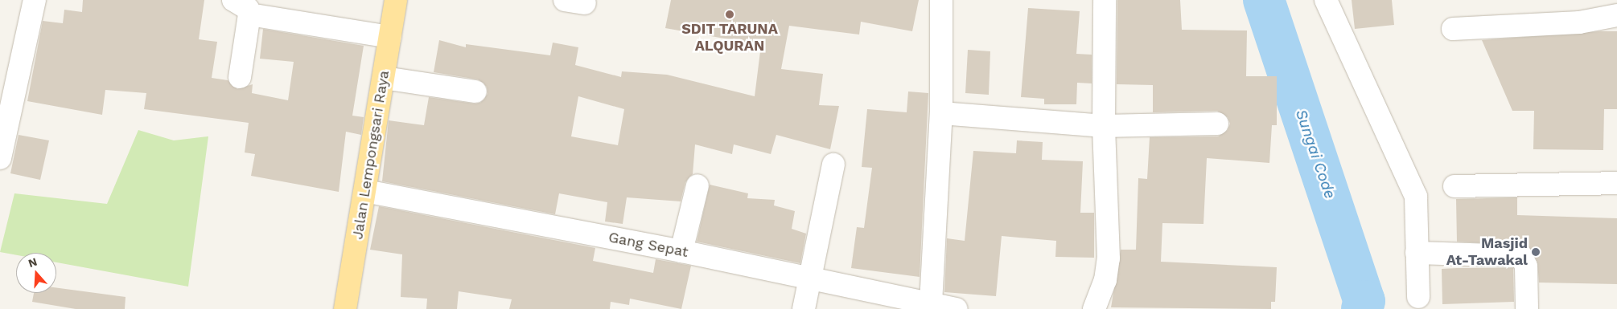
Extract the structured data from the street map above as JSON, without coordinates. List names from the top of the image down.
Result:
{
  "streets": {
    "main road": ["Jalan Lempongsari Raya"],
    "street": ["Gang Sepat"]
  },
  "crossings": [
    ["Jalan Lempongsari Raya", "Gang Sepat"]
  ],
  "water": ["Sungai Code"],
  "places": ["SDIT TARUNA ALQURAN", "Masjid At-Tawakal"],
  "north": "top"
}
